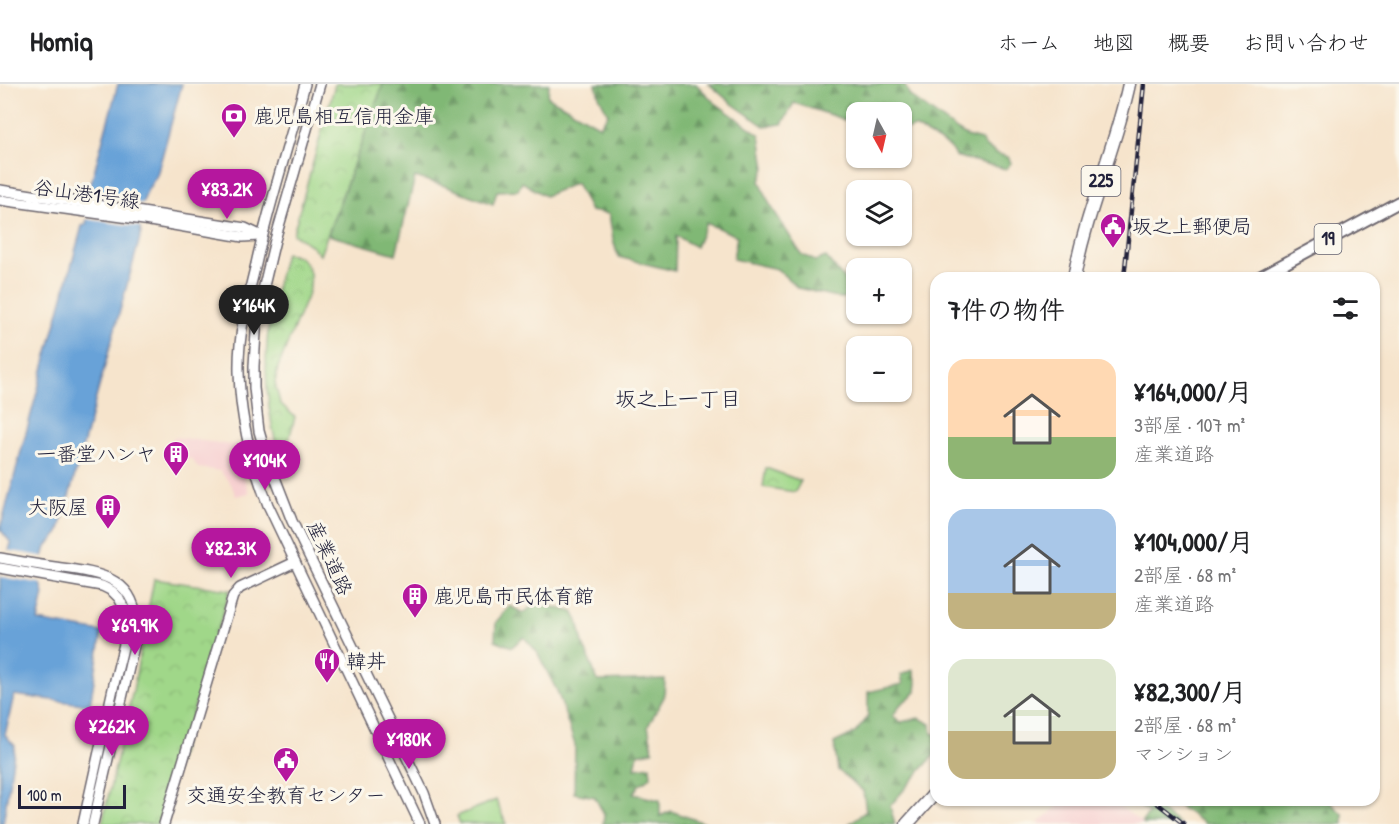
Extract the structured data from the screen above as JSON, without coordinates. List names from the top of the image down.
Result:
{
  "streets": {
    "highway": ["225"],
    "main road": ["谷山港1号線", "19", "産業道路"]
  },
  "crossings": [
    ["谷山港1号線", "産業道路"]
  ],
  "districts": ["坂之上一丁目"],
  "places": {
    "bank": ["鹿児島相互信用金庫"],
    "public building": ["坂之上郵便局", "交通安全教育センター"],
    "building": ["一番堂ハンヤ", "大阪屋", "鹿児島市民体育館"],
    "restaurant": ["韓丼"]
  },
  "scale_bar": "100 m",
  "north": "bottom",
  "page": {
    "header": "Homiq",
    "nav": [
      "ホーム",
      "地図",
      "概要",
      "お問い合わせ"
    ],
    "map_buttons": ["+", "−"],
    "price": [
      "¥83.2K",
      "¥164K",
      "¥104K",
      "¥82.3K",
      "¥69.9K",
      "¥262K",
      "¥180K"
    ],
    "heading": "7件の物件",
    "list": [
      {
        "name": "¥164,000/月",
        "note": "3部屋 · 107 m² · 産業道路"
      },
      {
        "name": "¥104,000/月",
        "note": "2部屋 · 68 m² · 産業道路"
      },
      {
        "name": "¥82,300/月",
        "note": "2部屋 · 68 m² · マンション"
      }
    ],
    "scale": "100 m"
  }
}
